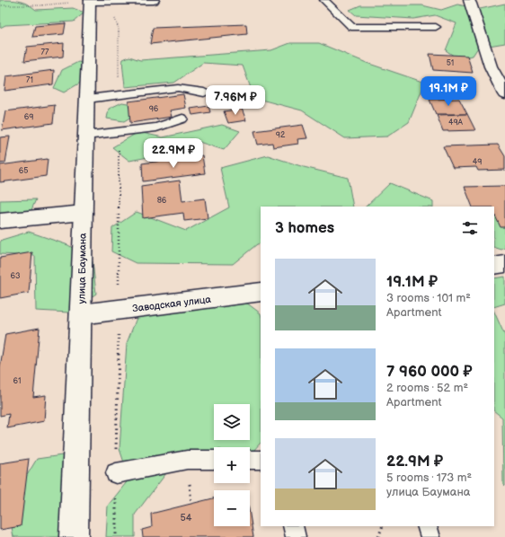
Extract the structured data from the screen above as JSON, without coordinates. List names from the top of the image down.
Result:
{
  "streets": {
    "street": ["улица Баумана", "Заводская улица"]
  },
  "crossings": [
    ["улица Баумана", "Заводская улица"]
  ],
  "house_numbers": [
    "77",
    "51",
    "71",
    "96",
    "69",
    "49А",
    "92",
    "49",
    "65",
    "86",
    "63",
    "61",
    "54"
  ],
  "page": {
    "price": ["19.1M ₽", "7.96M ₽", "22.9M ₽"],
    "heading": "3 homes",
    "list": [
      {
        "name": "19.1M ₽",
        "note": "3 rooms · 101 m² · Apartment"
      },
      {
        "name": "7 960 000 ₽",
        "note": "2 rooms · 52 m² · Apartment"
      },
      {
        "name": "22.9M ₽",
        "note": "5 rooms · 173 m² · улица Баумана"
      }
    ],
    "map_buttons": ["+", "−"]
  }
}
